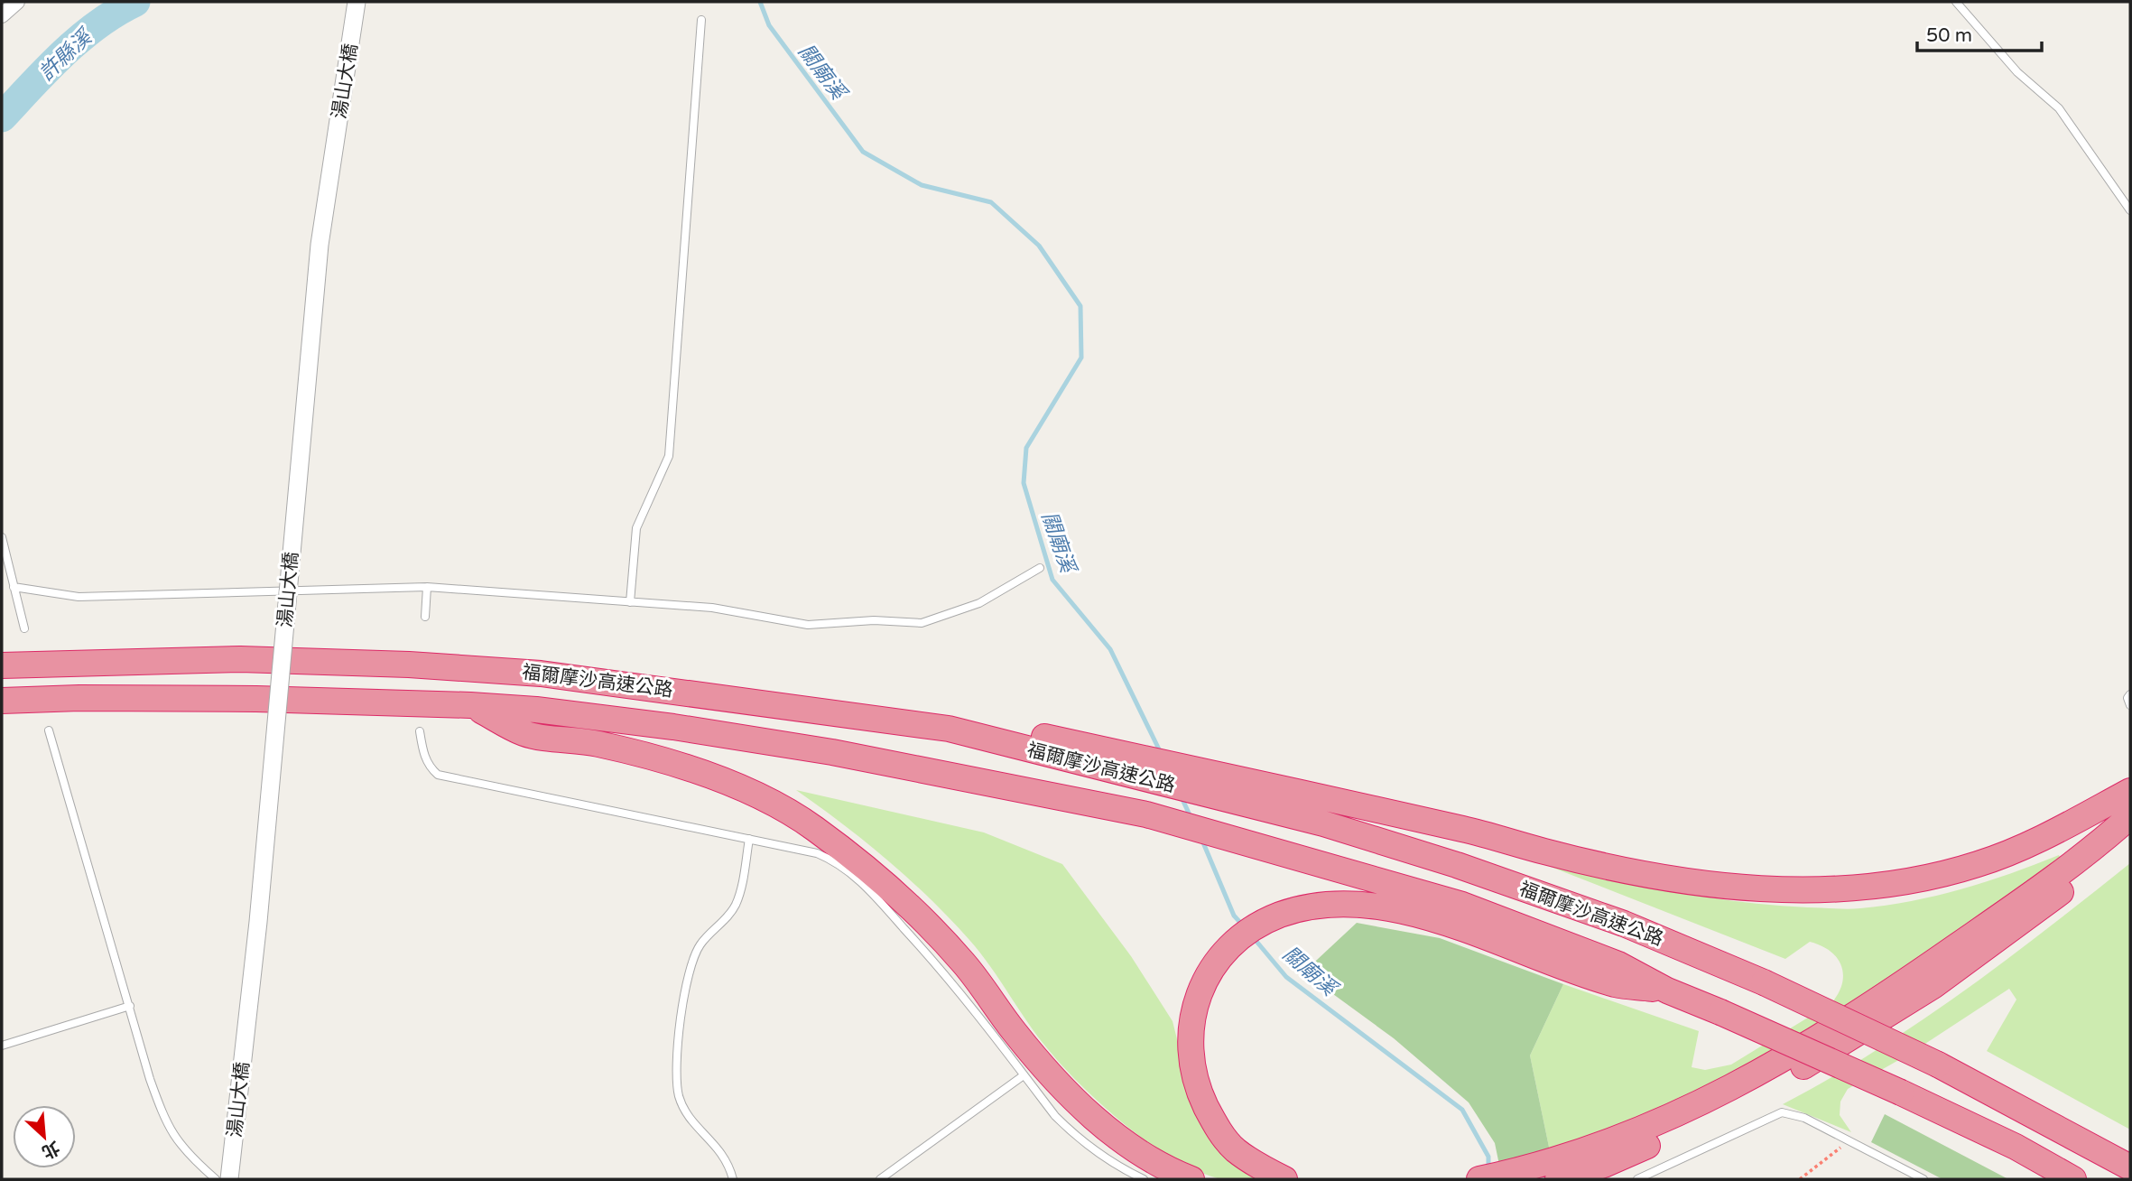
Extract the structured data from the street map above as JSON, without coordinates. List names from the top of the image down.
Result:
{
  "streets": {
    "highway": ["福爾摩沙高速公路"],
    "street": ["湯山大橋"]
  },
  "water": ["許縣溪", "關廟溪"],
  "scale_bar": "50 m",
  "north": "bottom right"
}
